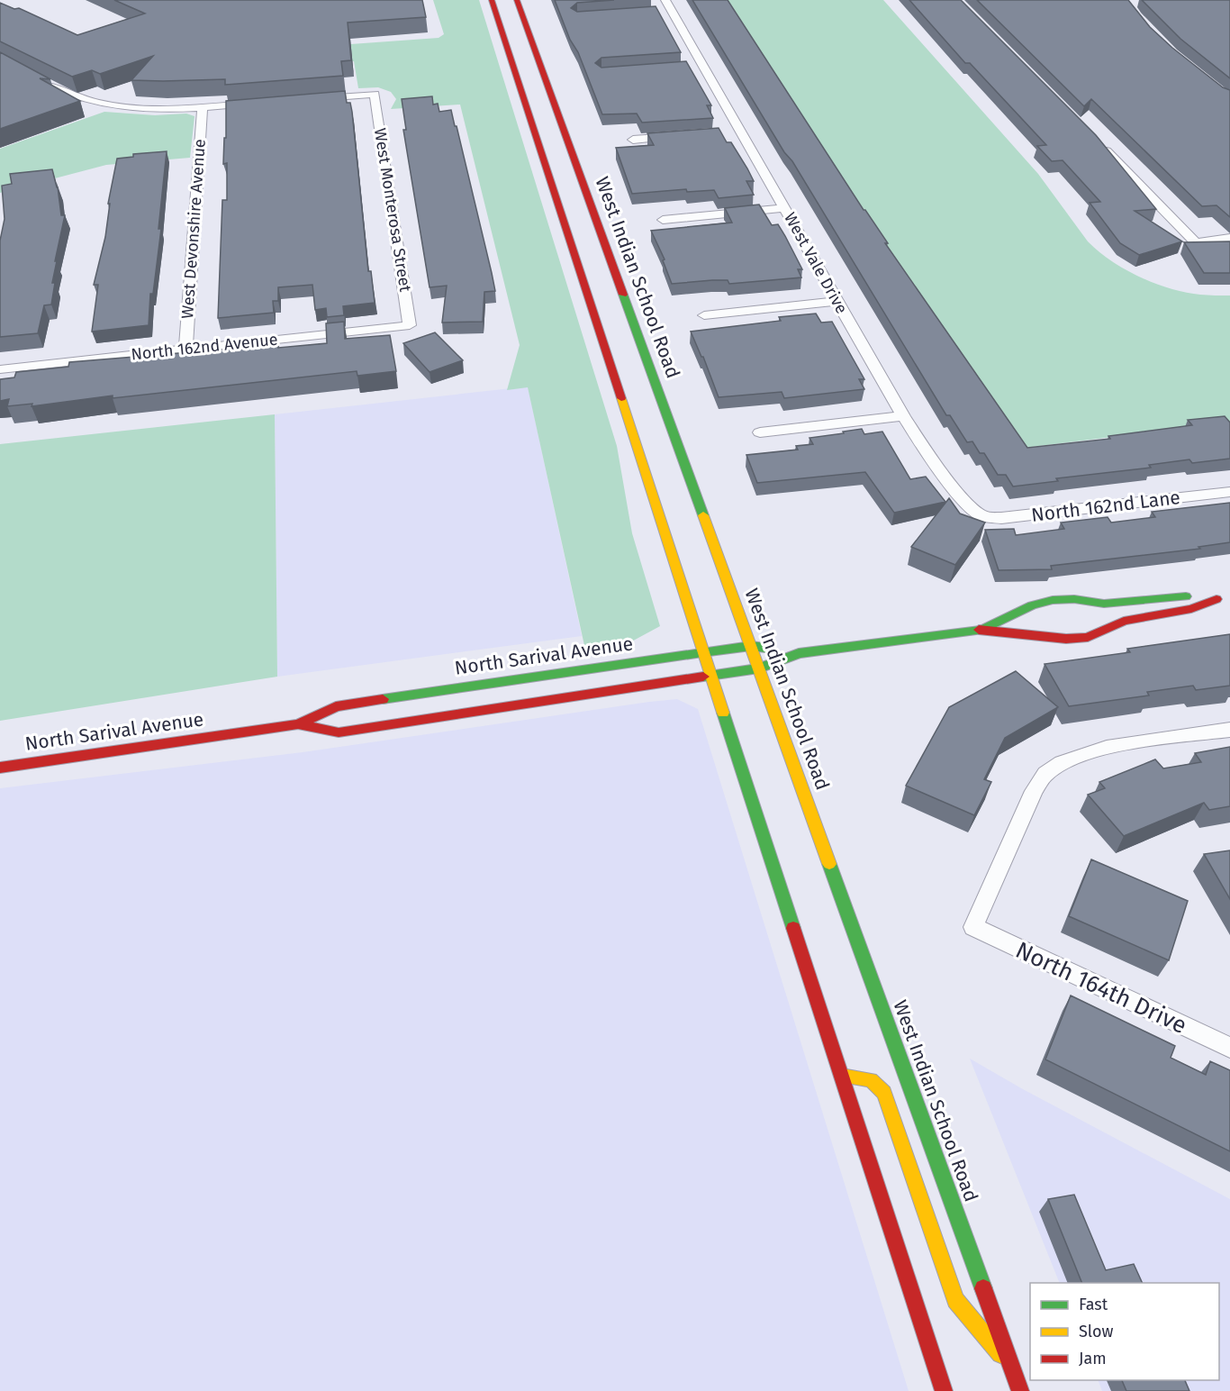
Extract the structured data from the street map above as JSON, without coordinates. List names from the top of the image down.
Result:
{
  "streets": {
    "main road": ["West Indian School Road", "North Sarival Avenue"],
    "street": [
      "West Monterosa Street",
      "West Devonshire Avenue",
      "West Vale Drive",
      "North 162nd Avenue",
      "North 162nd Lane",
      "North 164th Drive"
    ]
  },
  "crossings": [
    ["West Monterosa Street", "North 162nd Avenue"],
    ["West Devonshire Avenue", "North 162nd Avenue"],
    ["West Vale Drive", "North 162nd Lane"],
    ["West Indian School Road", "North Sarival Avenue"]
  ],
  "legend": ["Fast", "Slow", "Jam"]
}
